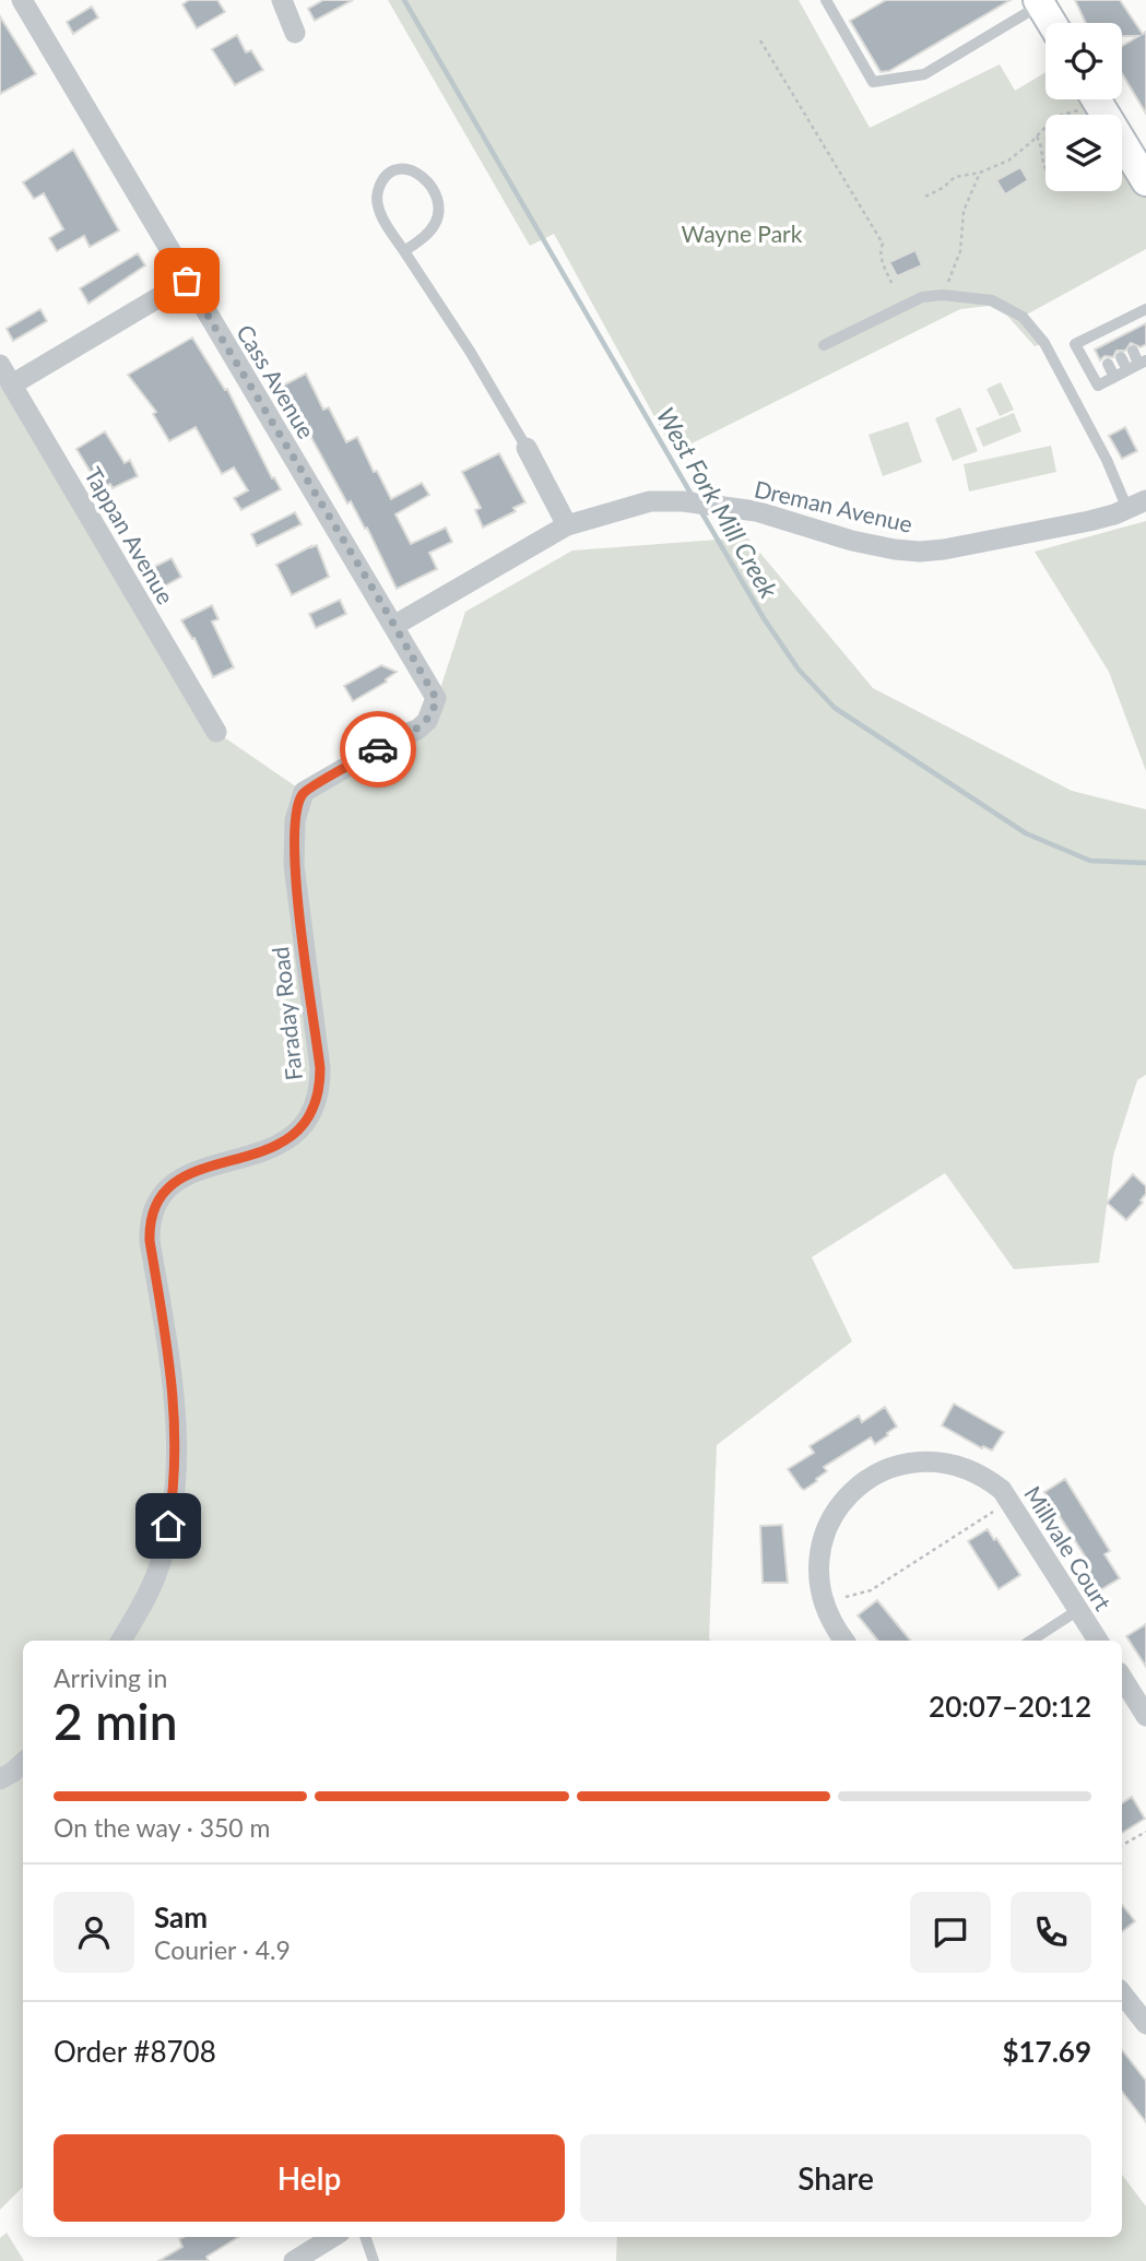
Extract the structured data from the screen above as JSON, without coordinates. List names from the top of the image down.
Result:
{
  "streets": {
    "street": [
      "Cass Avenue",
      "Dreman Avenue",
      "Tappan Avenue",
      "Faraday Road",
      "Millvale Court"
    ]
  },
  "crossings": [
    ["Cass Avenue", "Dreman Avenue"],
    ["Cass Avenue", "Faraday Road"]
  ],
  "water": ["West Fork Mill Creek"],
  "parks": ["Wayne Park"],
  "page": {
    "heading": ["2 min", "Arriving in", "20:07–20:12"],
    "panel": [
      "Sam",
      "Courier · 4.9",
      "Order #8708",
      "$17.69"
    ],
    "bar": "On the way · 350 m",
    "buttons": ["Help", "Share"]
  }
}
